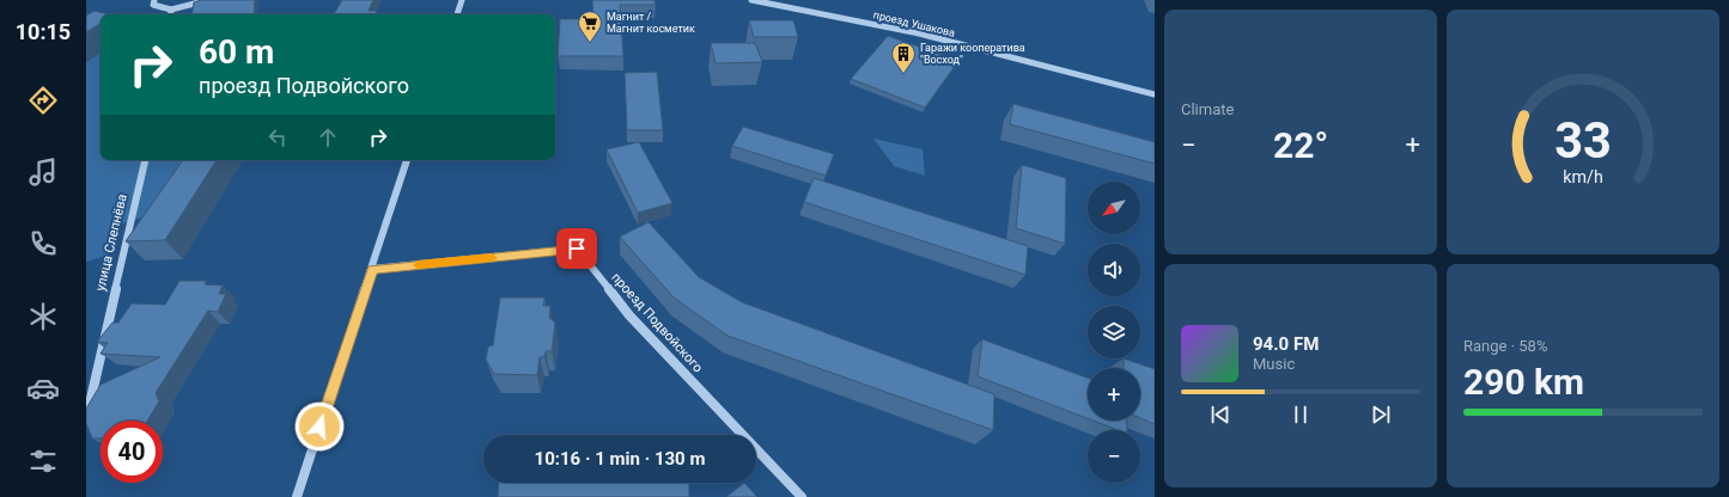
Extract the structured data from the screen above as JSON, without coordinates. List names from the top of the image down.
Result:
{
  "streets": {
    "street": ["проезд Ушакова", "улица Слепнёва", "проезд Подвойского"]
  },
  "places": {
    "supermarket": ["Магнит / Магнит косметик"],
    "building": ["Гаражи кооператива \"Восход\""]
  },
  "north": "bottom left",
  "page": {
    "tabs": "10:15",
    "tile": [
      "Climate",
      ["Range · 58%", "290 km"]
    ],
    "turn": ["60 m", "проезд Подвойского"],
    "heat": ["−", "22°", "+"],
    "map_buttons": ["+", "−"],
    "song": ["94.0 FM", "Music"],
    "limit": "40",
    "trip": "10:16 · 1 min · 130 m",
    "gauge": ["33", "km/h"]
  }
}
